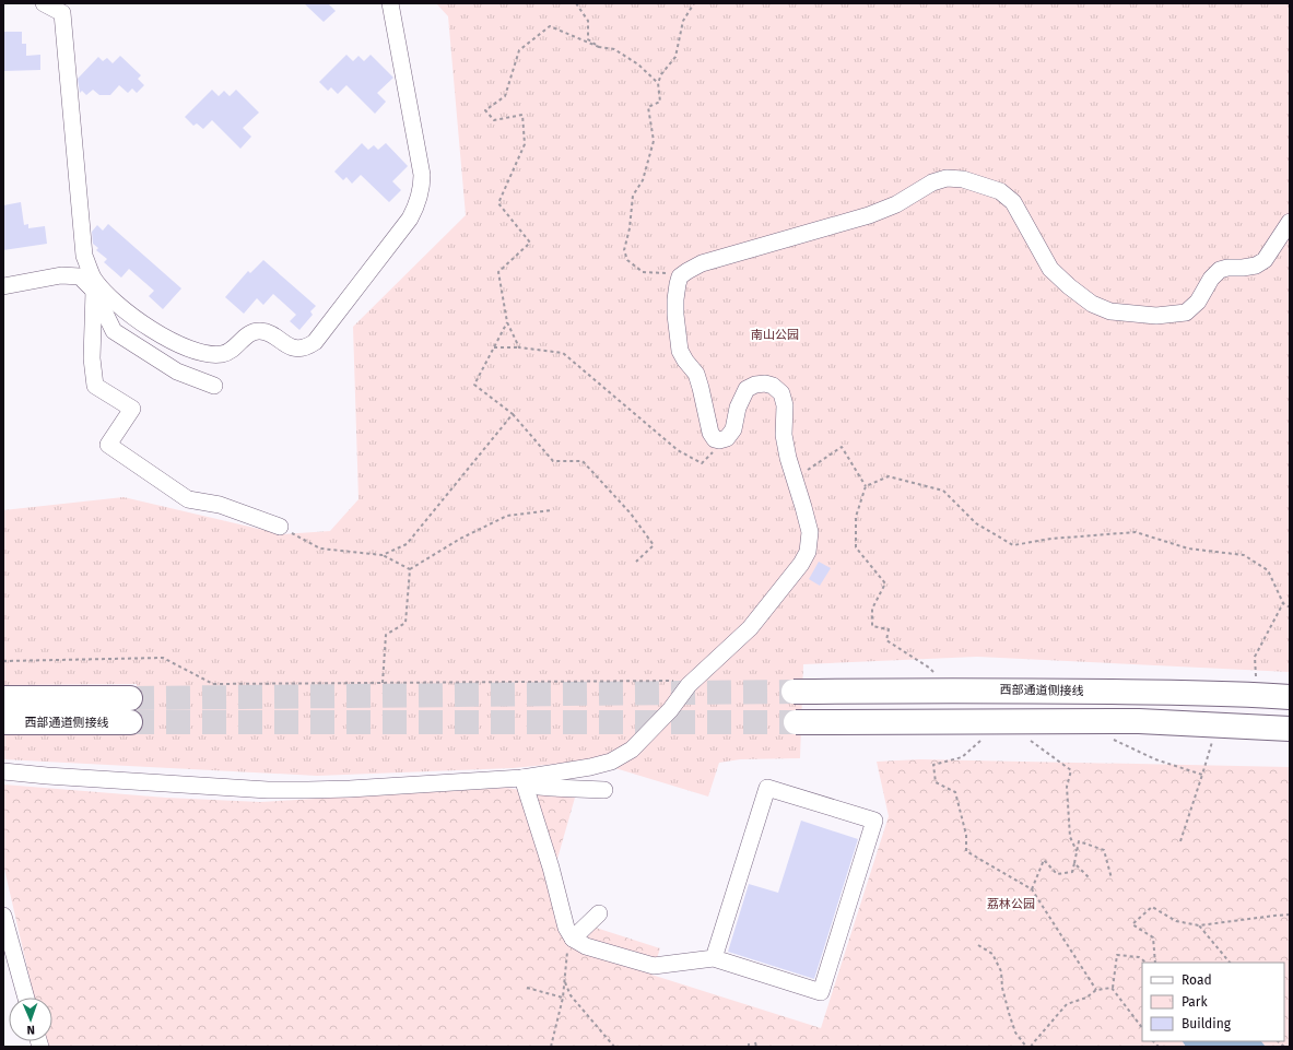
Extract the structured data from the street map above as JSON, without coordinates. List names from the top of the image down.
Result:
{
  "streets": {
    "highway": ["西部通道侧接线"]
  },
  "parks": ["南山公园", "荔林公园"],
  "legend": ["Road", "Park", "Building"],
  "north": "bottom"
}
